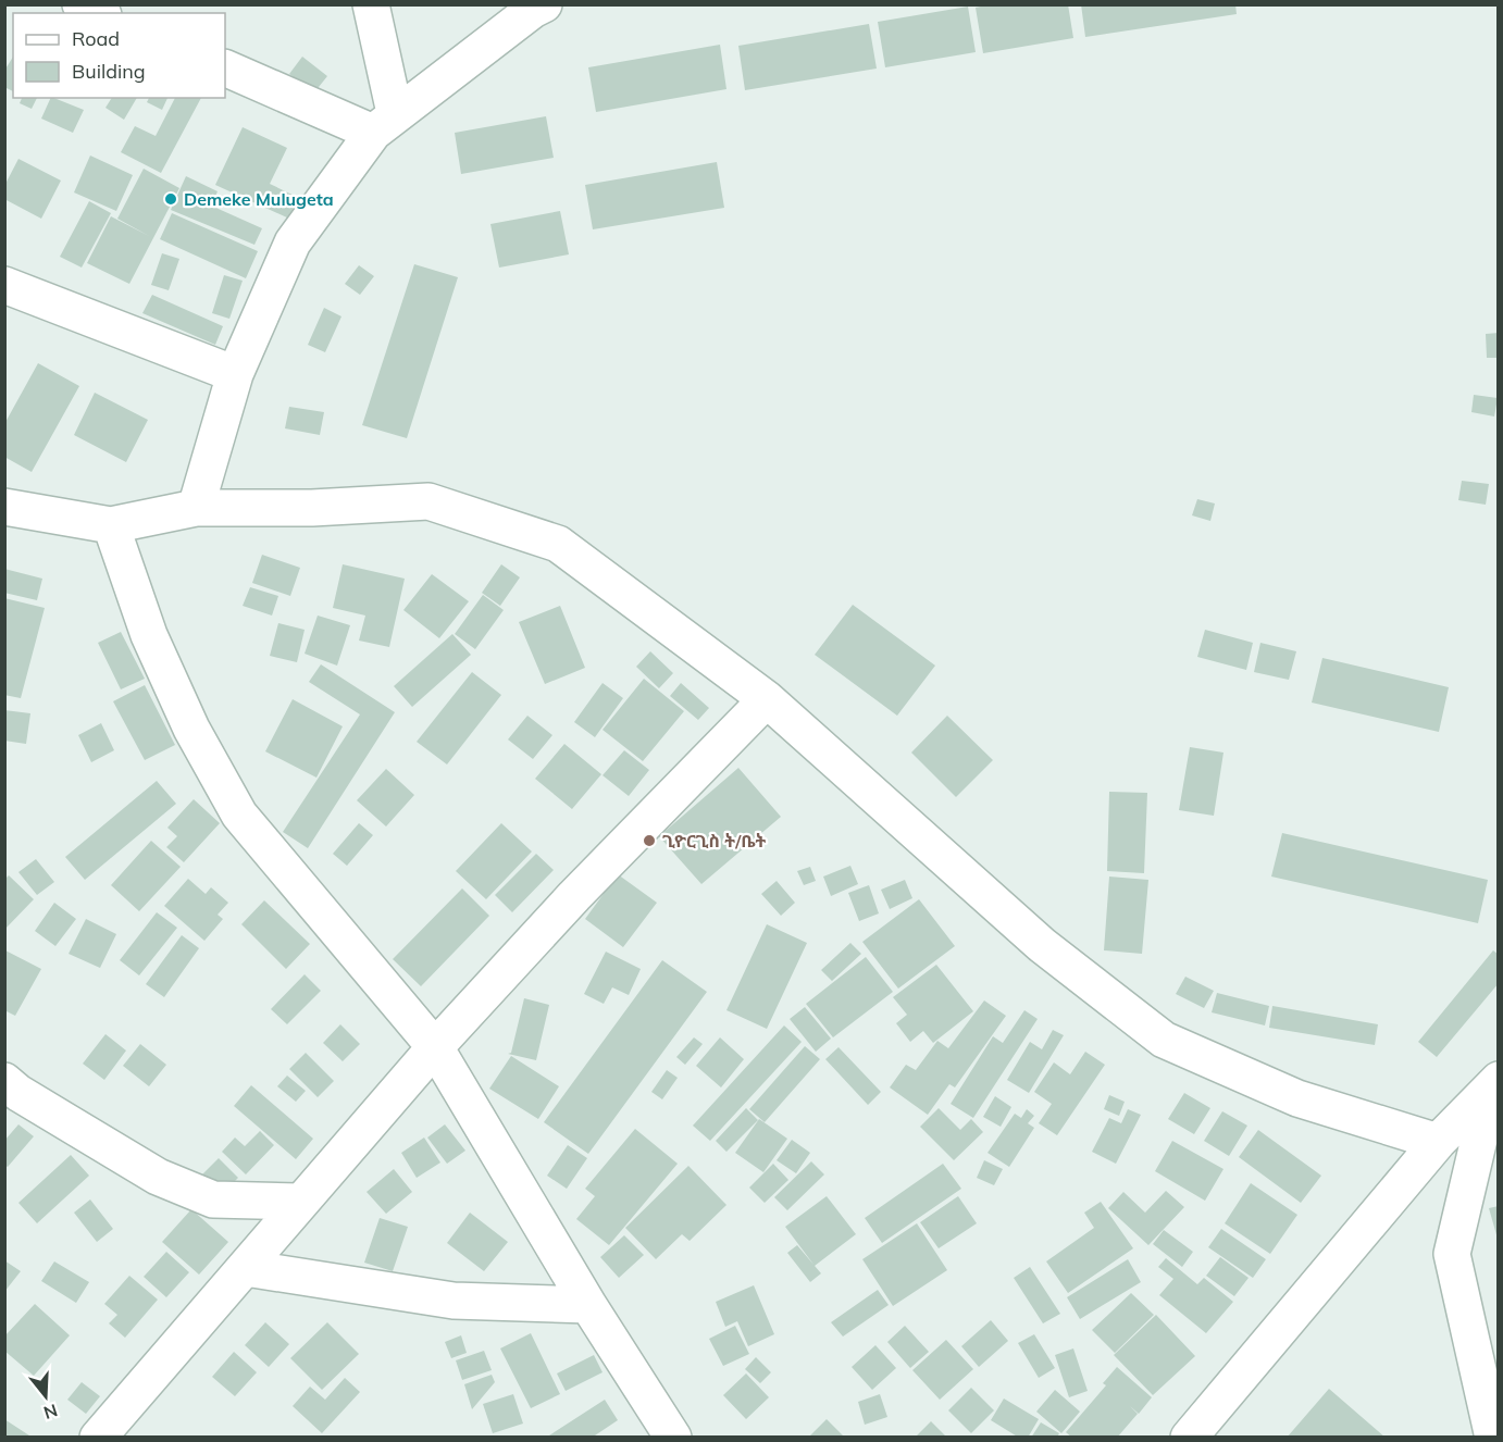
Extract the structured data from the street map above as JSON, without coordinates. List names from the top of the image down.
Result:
{
  "places": ["Demeke Mulugeta", "ጊዮርጊስ ት/ቤት"],
  "legend": ["Road", "Building"],
  "north": "bottom"
}
